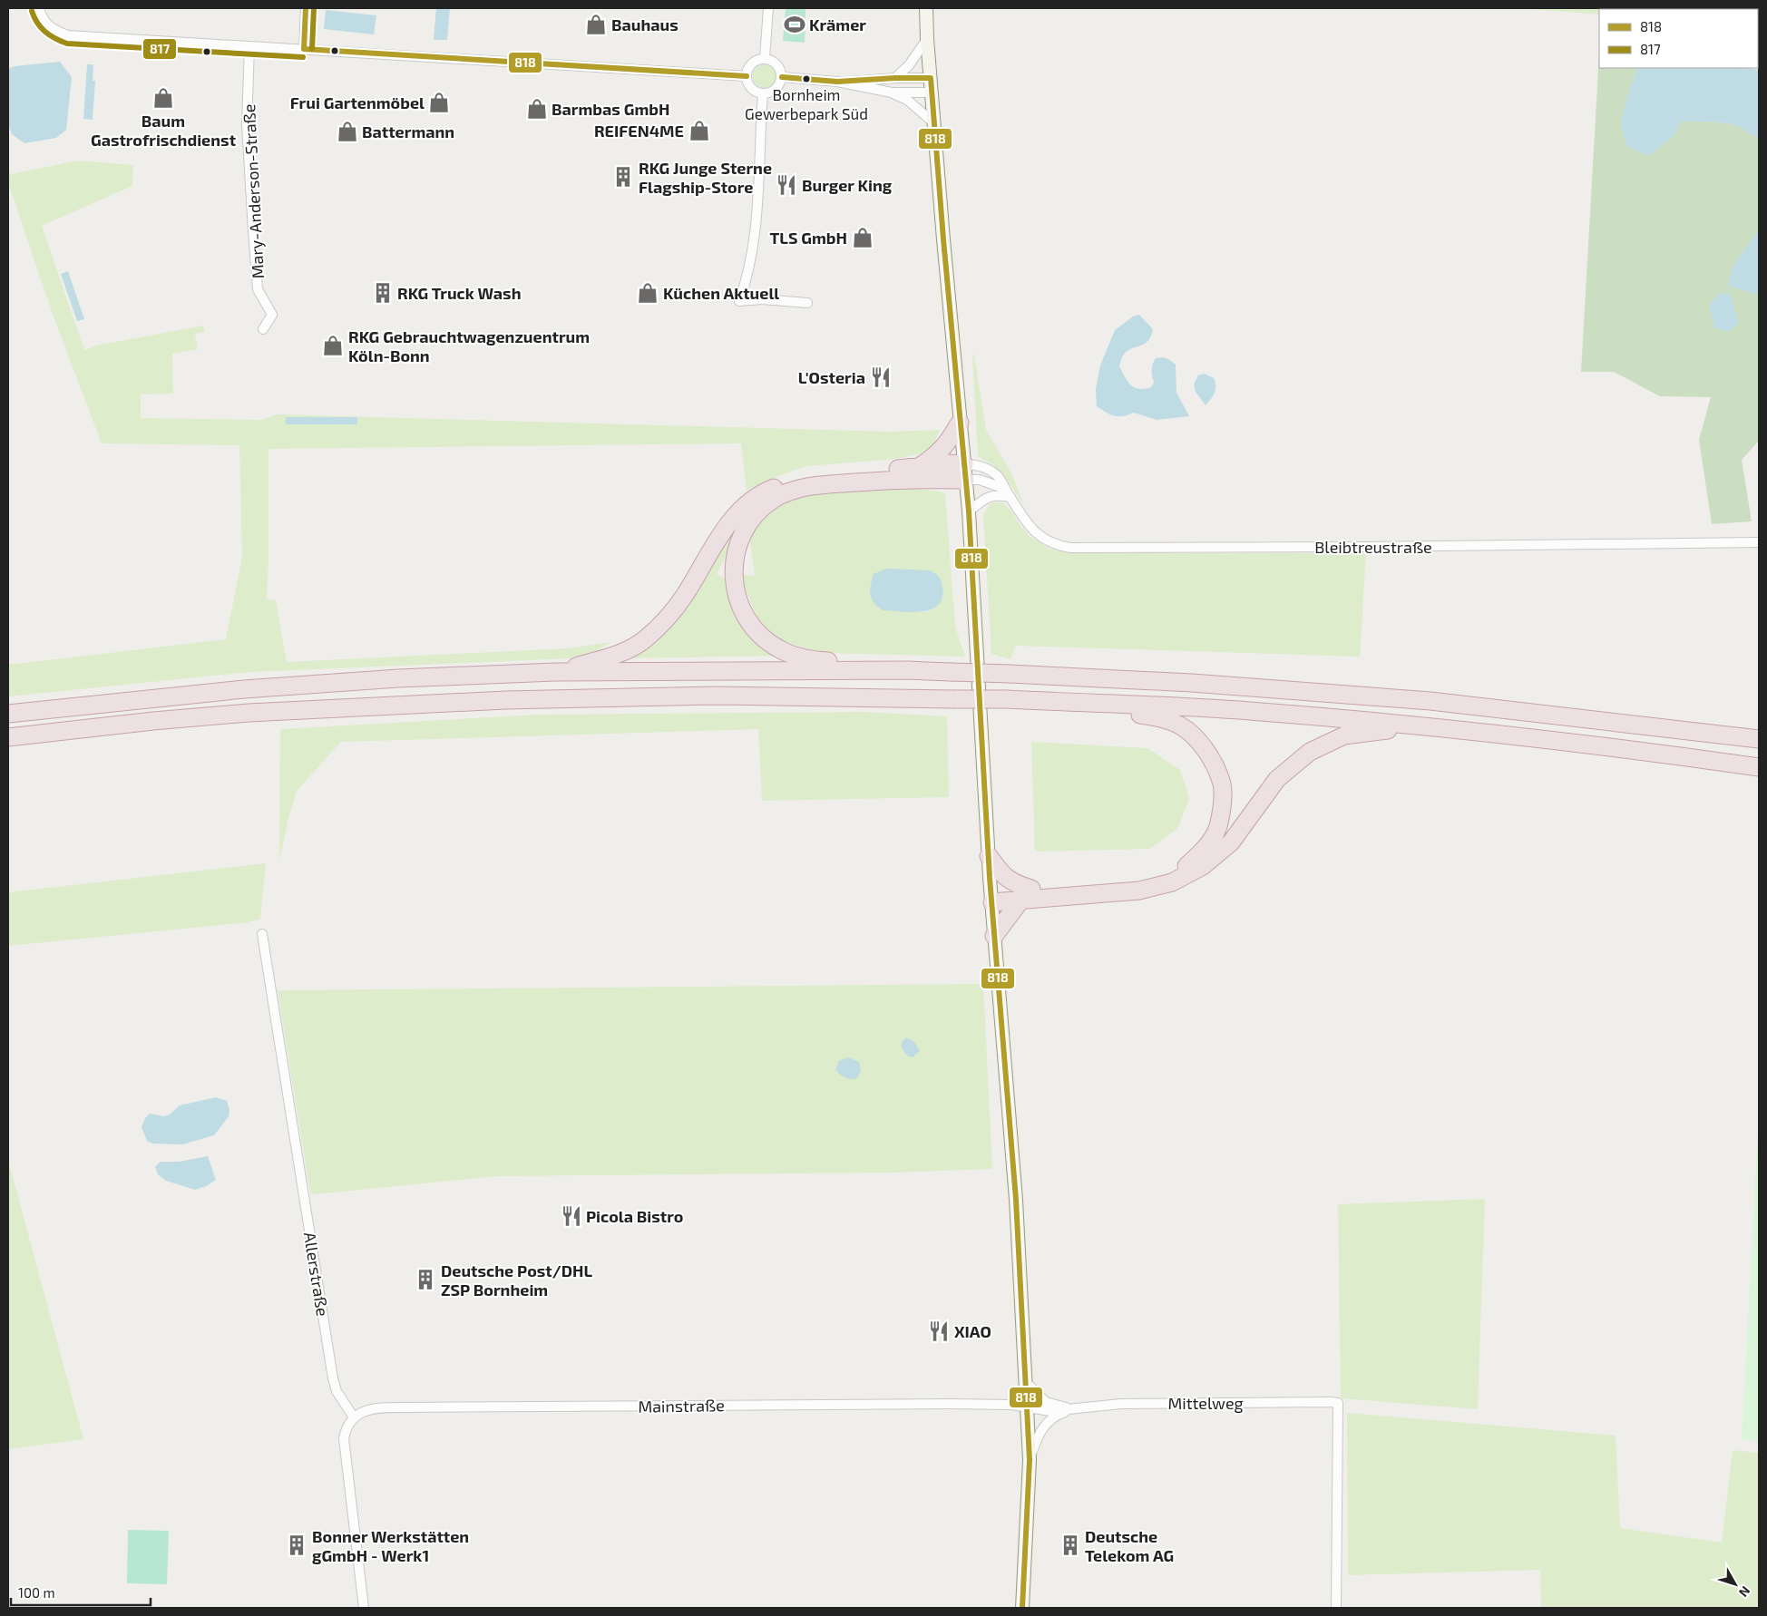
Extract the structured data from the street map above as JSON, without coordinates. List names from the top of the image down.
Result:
{
  "streets": {
    "street": [
      "Mary-Anderson-Straße",
      "Bleibtreustraße",
      "Allerstraße",
      "Mittelweg",
      "Mainstraße"
    ]
  },
  "crossings": [
    ["Allerstraße", "Mainstraße"],
    ["Mittelweg", "Mainstraße"]
  ],
  "places": {
    "shop": [
      "Bauhaus",
      "Baum Gastrofrischdienst",
      "Frui Gartenmöbel",
      "Barmbas GmbH",
      "REIFEN4ME",
      "Battermann",
      "TLS GmbH",
      "Küchen Aktuell",
      "RKG Gebrauchtwagenzuentrum Köln-Bonn"
    ],
    "sports": ["Krämer"],
    "other": ["Bornheim Gewerbepark Süd"],
    "building": [
      "RKG Junge Sterne Flagship-Store",
      "RKG Truck Wash",
      "Deutsche Post/DHL ZSP Bornheim",
      "Bonner Werkstätten gGmbH - Werk1",
      "Deutsche Telekom AG"
    ],
    "restaurant": [
      "Burger King",
      "L'Osteria",
      "Picola Bistro",
      "XIAO"
    ]
  },
  "lines": ["transit line 818", "transit line 817"],
  "legend": ["818", "817"],
  "scale_bar": "100 m",
  "north": "bottom right"
}
